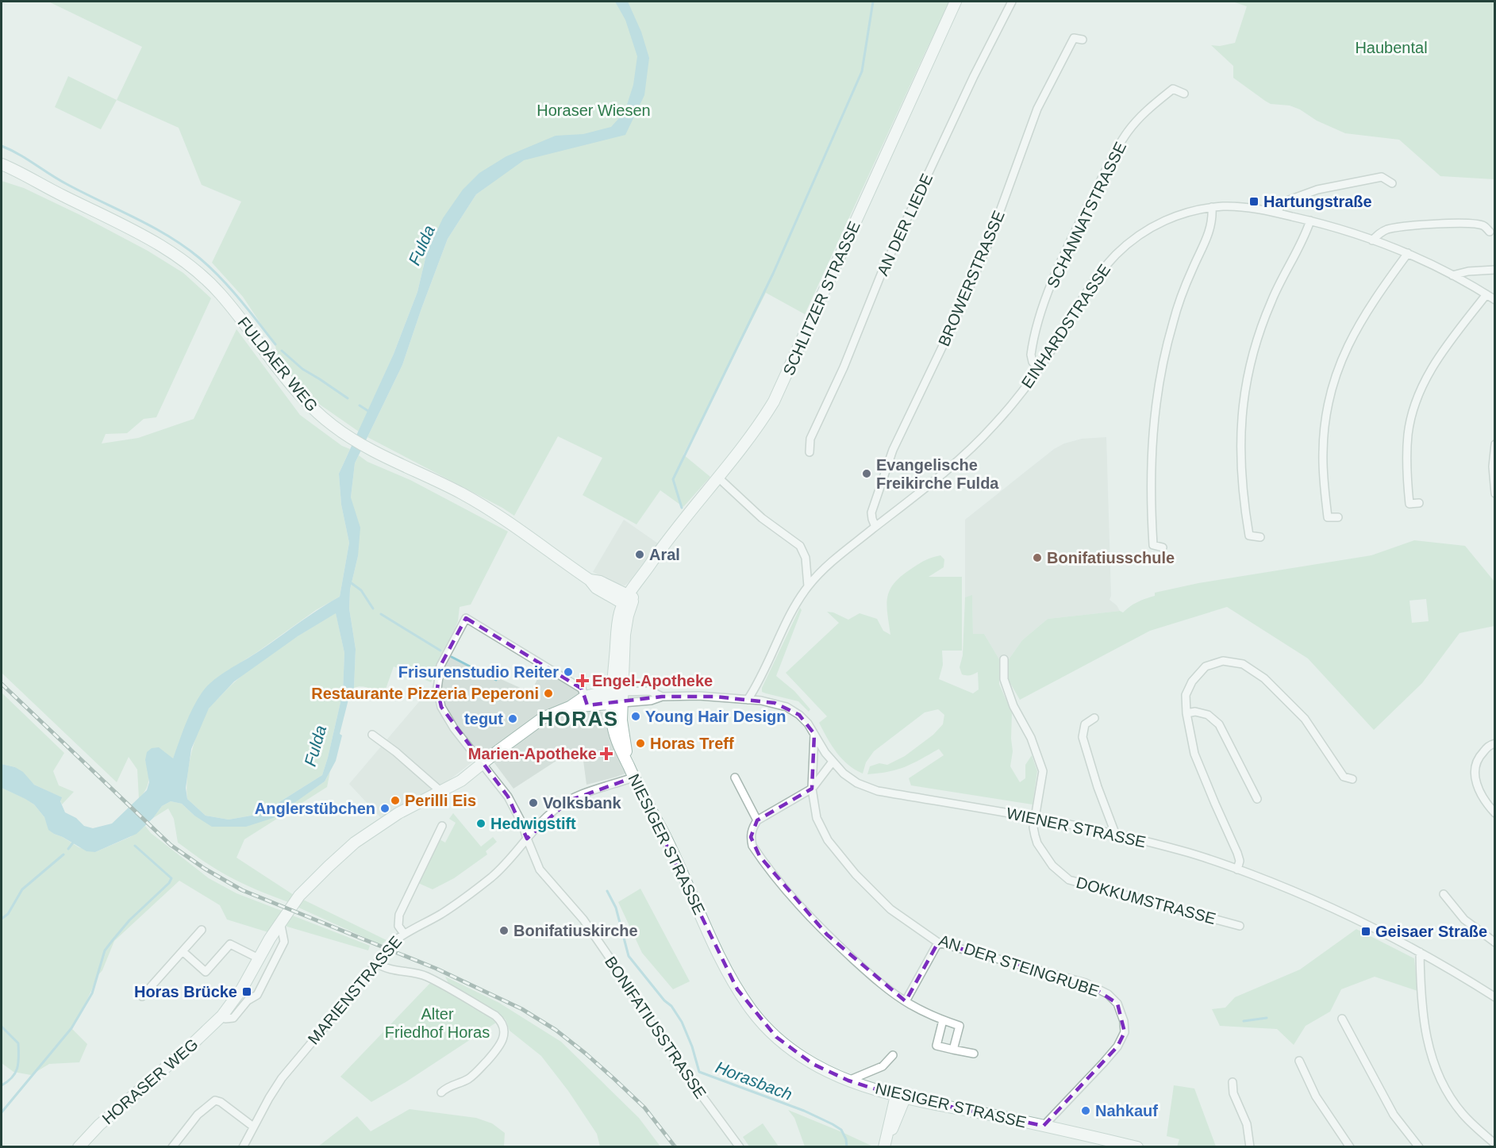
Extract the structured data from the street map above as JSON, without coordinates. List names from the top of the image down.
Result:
{
  "streets": {
    "main road": [
      "SCHLITZER STRASSE",
      "FULDAER WEG",
      "NIESIGER STRASSE",
      "HORASER WEG"
    ],
    "street": [
      "SCHANNATSTRASSE",
      "AN DER LIEDE",
      "BROWERSTRASSE",
      "EINHARDSTRASSE",
      "WIENER STRASSE",
      "DOKKUMSTRASSE",
      "AN DER STEINGRUBE",
      "MARIENSTRASSE",
      "BONIFATIUSSTRASSE"
    ]
  },
  "crossings": [
    ["SCHANNATSTRASSE", "EINHARDSTRASSE"],
    ["BROWERSTRASSE", "EINHARDSTRASSE"],
    ["SCHLITZER STRASSE", "FULDAER WEG"],
    ["SCHLITZER STRASSE", "WIENER STRASSE"],
    ["SCHLITZER STRASSE", "NIESIGER STRASSE"],
    ["EINHARDSTRASSE", "WIENER STRASSE"],
    ["WIENER STRASSE", "NIESIGER STRASSE"],
    ["WIENER STRASSE", "DOKKUMSTRASSE"],
    ["WIENER STRASSE", "AN DER STEINGRUBE"],
    ["NIESIGER STRASSE", "AN DER STEINGRUBE"]
  ],
  "districts": ["HORAS"],
  "water": ["Fulda", "Horasbach"],
  "parks": ["Haubental", "Horaser Wiesen", "Alter Friedhof Horas"],
  "places": {
    "transit": ["Hartungstraße", "Geisaer Straße", "Horas Brücke"],
    "other": [
      "Evangelische Freikirche Fulda",
      "Aral",
      "Bonifatiusschule",
      "Frisurenstudio Reiter",
      "Restaurante Pizzeria Peperoni",
      "Young Hair Design",
      "tegut",
      "Horas Treff",
      "Perilli Eis",
      "Volksbank",
      "Anglerstübchen",
      "Hedwigstift",
      "Bonifatiuskirche",
      "Nahkauf"
    ],
    "health": ["Engel-Apotheke", "Marien-Apotheke"]
  }
}
